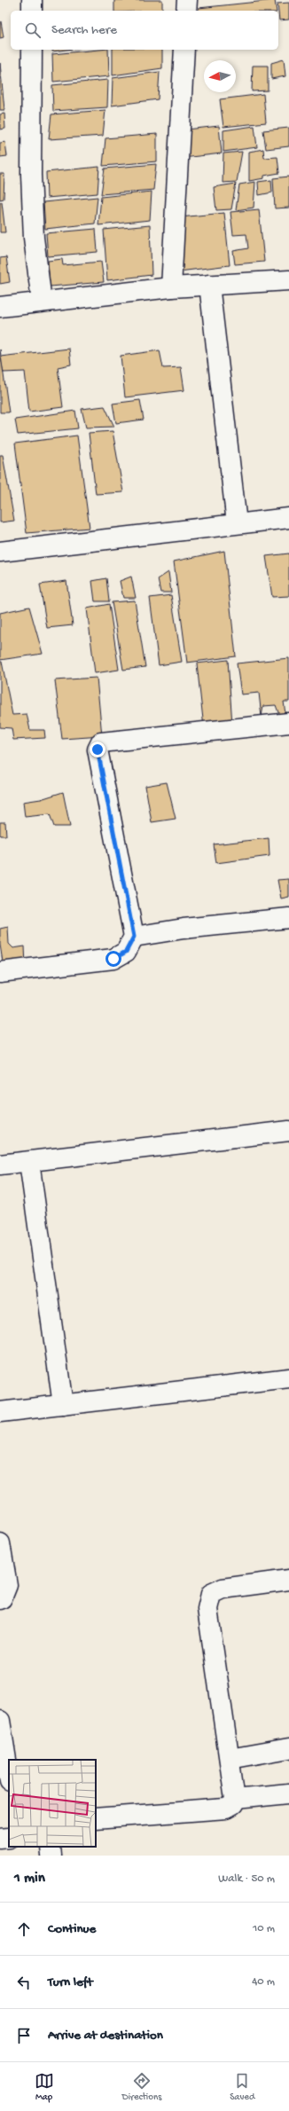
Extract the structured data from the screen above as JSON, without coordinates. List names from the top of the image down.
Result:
{
  "north": "left",
  "page": {
    "search": "Search here",
    "heading": ["1 min", "Walk · 50 m"],
    "list": [
      ["Continue", "10 m"],
      ["Turn left", "40 m"],
      "Arrive at destination"
    ],
    "nav": ["Map", "Directions", "Saved"]
  }
}
